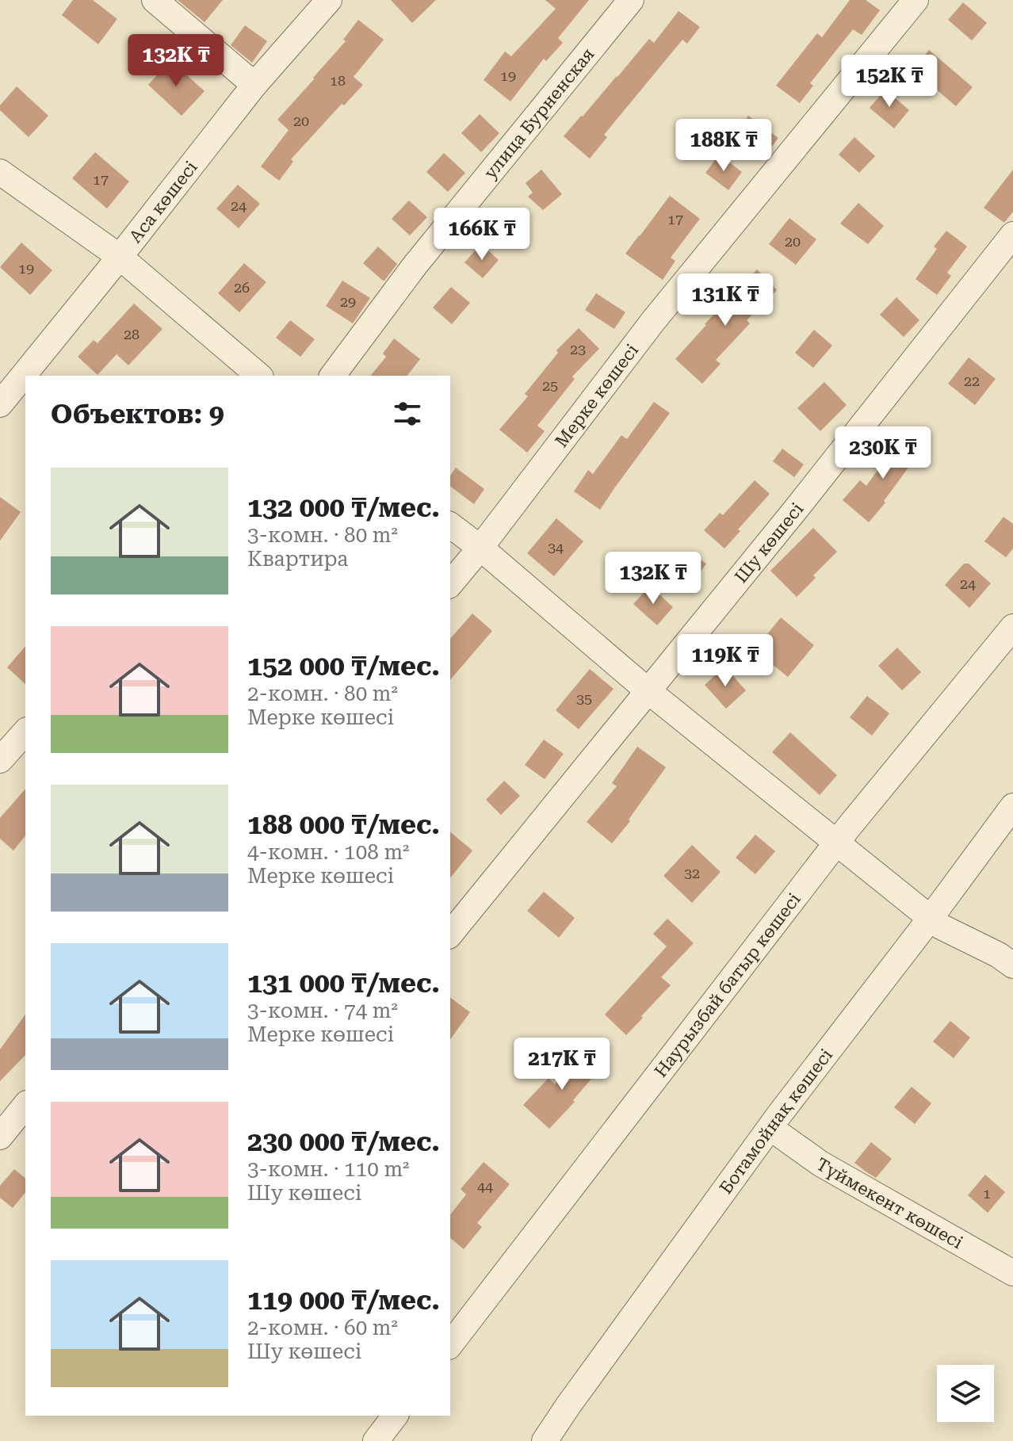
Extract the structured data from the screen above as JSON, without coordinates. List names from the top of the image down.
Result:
{
  "streets": {
    "street": [
      "улица Бурненская",
      "Аса көшесі",
      "Мерке көшесі",
      "Шу көшесі",
      "Наурызбай батыр көшесі",
      "Ботамойнақ көшесі",
      "Түймекент көшесі"
    ]
  },
  "crossings": [
    ["Ботамойнақ көшесі", "Түймекент көшесі"]
  ],
  "house_numbers": [
    "19",
    "18",
    "20",
    "17",
    "24",
    "17",
    "20",
    "19",
    "26",
    "29",
    "28",
    "23",
    "22",
    "25",
    "34",
    "24",
    "35",
    "32",
    "44",
    "1"
  ],
  "page": {
    "price": [
      "132K ₸",
      "152K ₸",
      "188K ₸",
      "166K ₸",
      "131K ₸",
      "230K ₸",
      "132K ₸",
      "119K ₸",
      "217K ₸"
    ],
    "heading": "Объектов: 9",
    "list": [
      {
        "name": "132 000 ₸/мес.",
        "note": "3-комн. · 80 m² · Квартира"
      },
      {
        "name": "152 000 ₸/мес.",
        "note": "2-комн. · 80 m² · Мерке көшесі"
      },
      {
        "name": "188 000 ₸/мес.",
        "note": "4-комн. · 108 m² · Мерке көшесі"
      },
      {
        "name": "131 000 ₸/мес.",
        "note": "3-комн. · 74 m² · Мерке көшесі"
      },
      {
        "name": "230 000 ₸/мес.",
        "note": "3-комн. · 110 m² · Шу көшесі"
      },
      {
        "name": "119 000 ₸/мес.",
        "note": "2-комн. · 60 m² · Шу көшесі"
      }
    ]
  }
}
